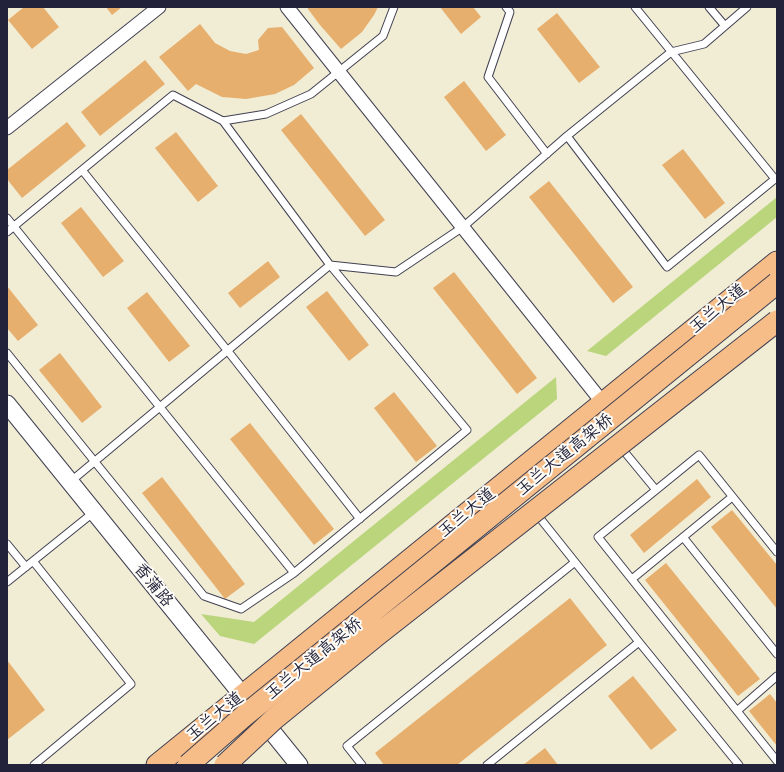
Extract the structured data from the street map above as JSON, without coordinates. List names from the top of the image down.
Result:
{
  "streets": {
    "main road": ["玉兰大道", "玉兰大道高架桥"],
    "street": ["香蒲路"]
  },
  "crossings": [
    ["玉兰大道", "香蒲路"]
  ]
}
